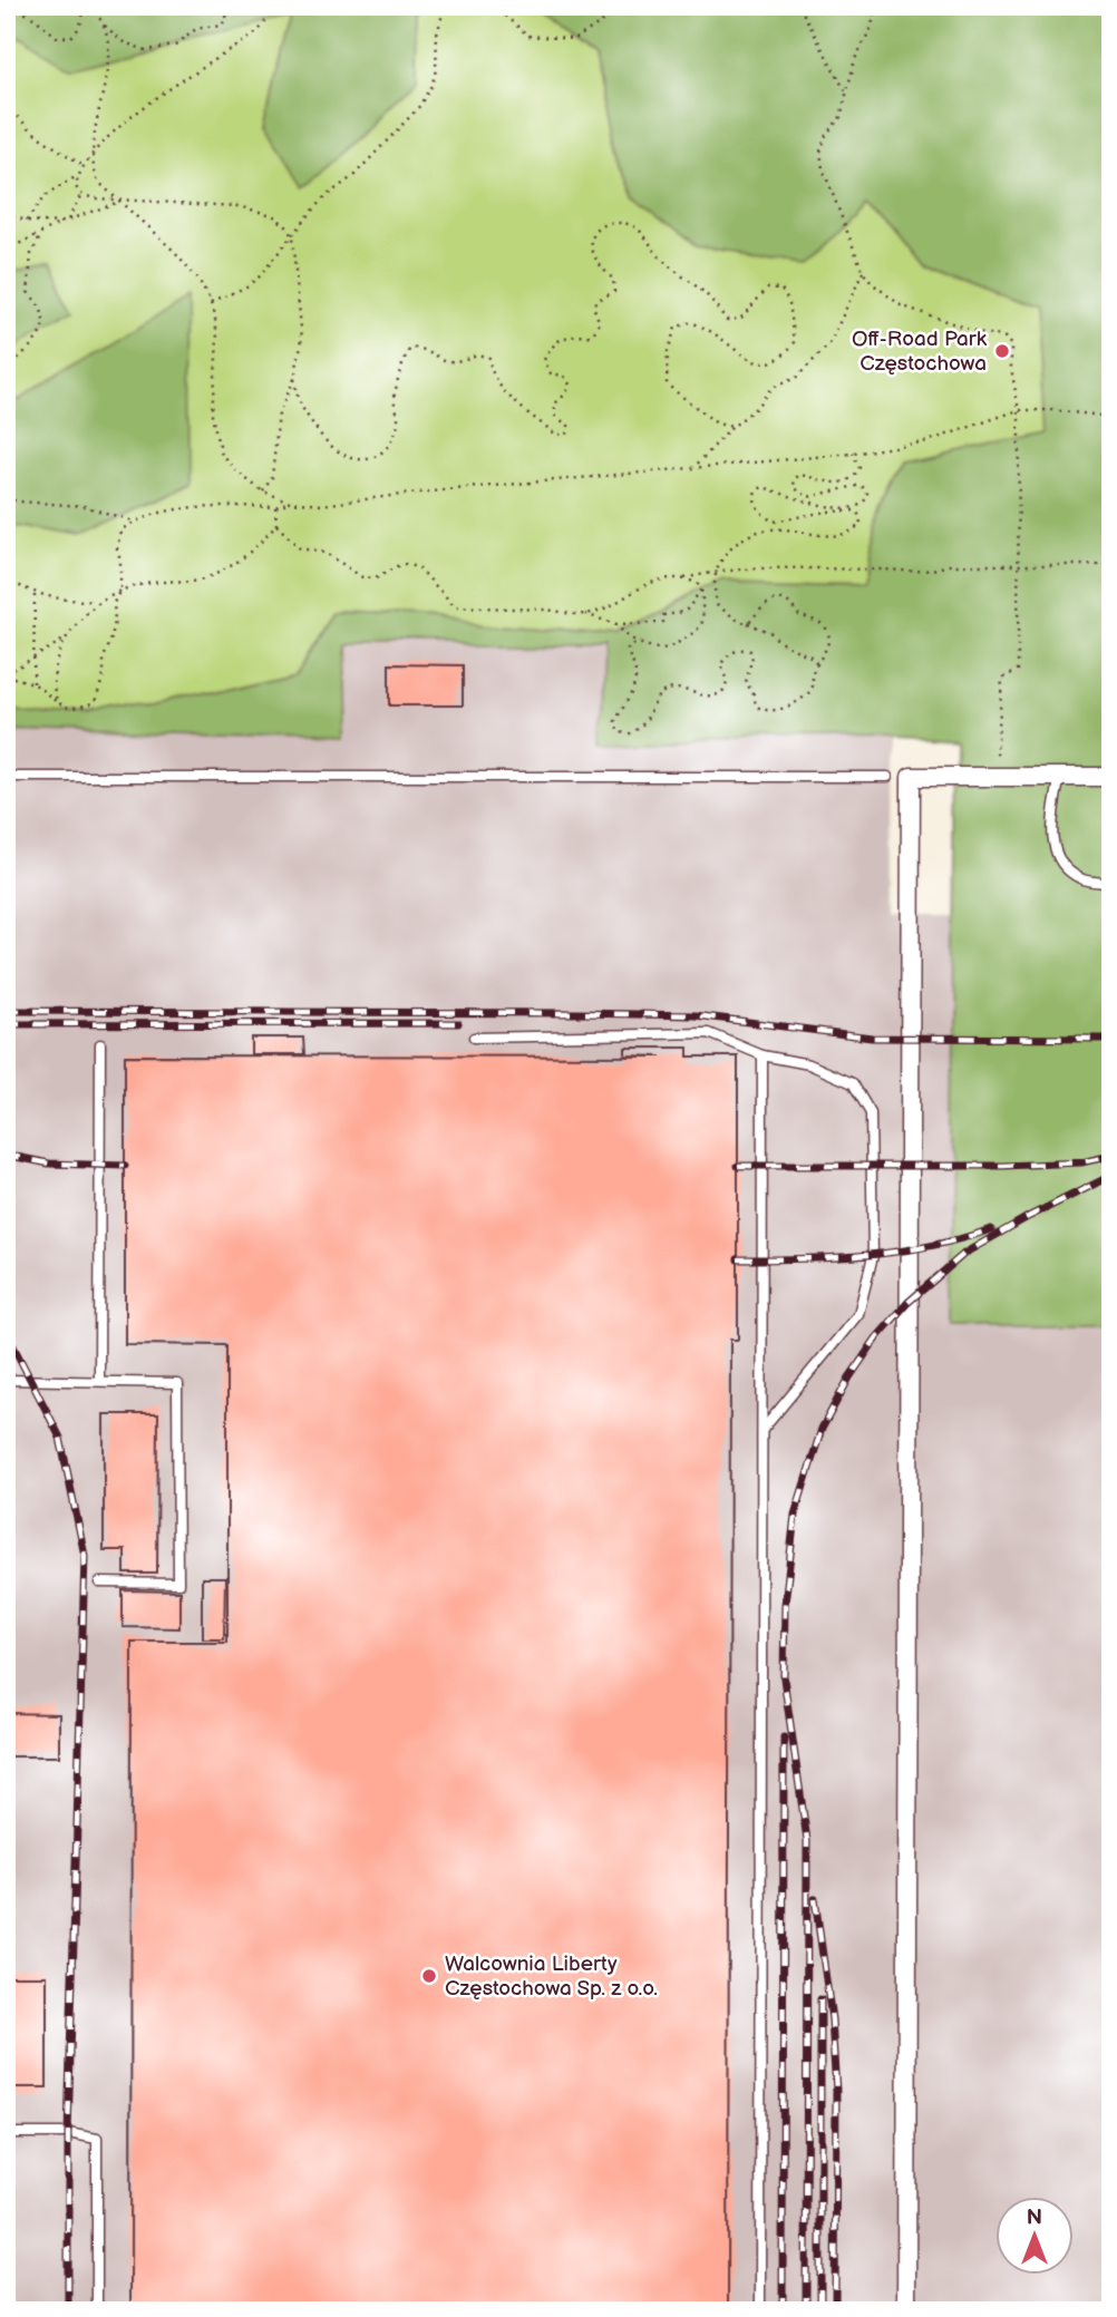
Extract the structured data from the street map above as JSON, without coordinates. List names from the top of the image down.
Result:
{
  "places": ["Off-Road Park Częstochowa", "Walcownia Liberty Częstochowa Sp. z o.o."],
  "north": "top"
}
